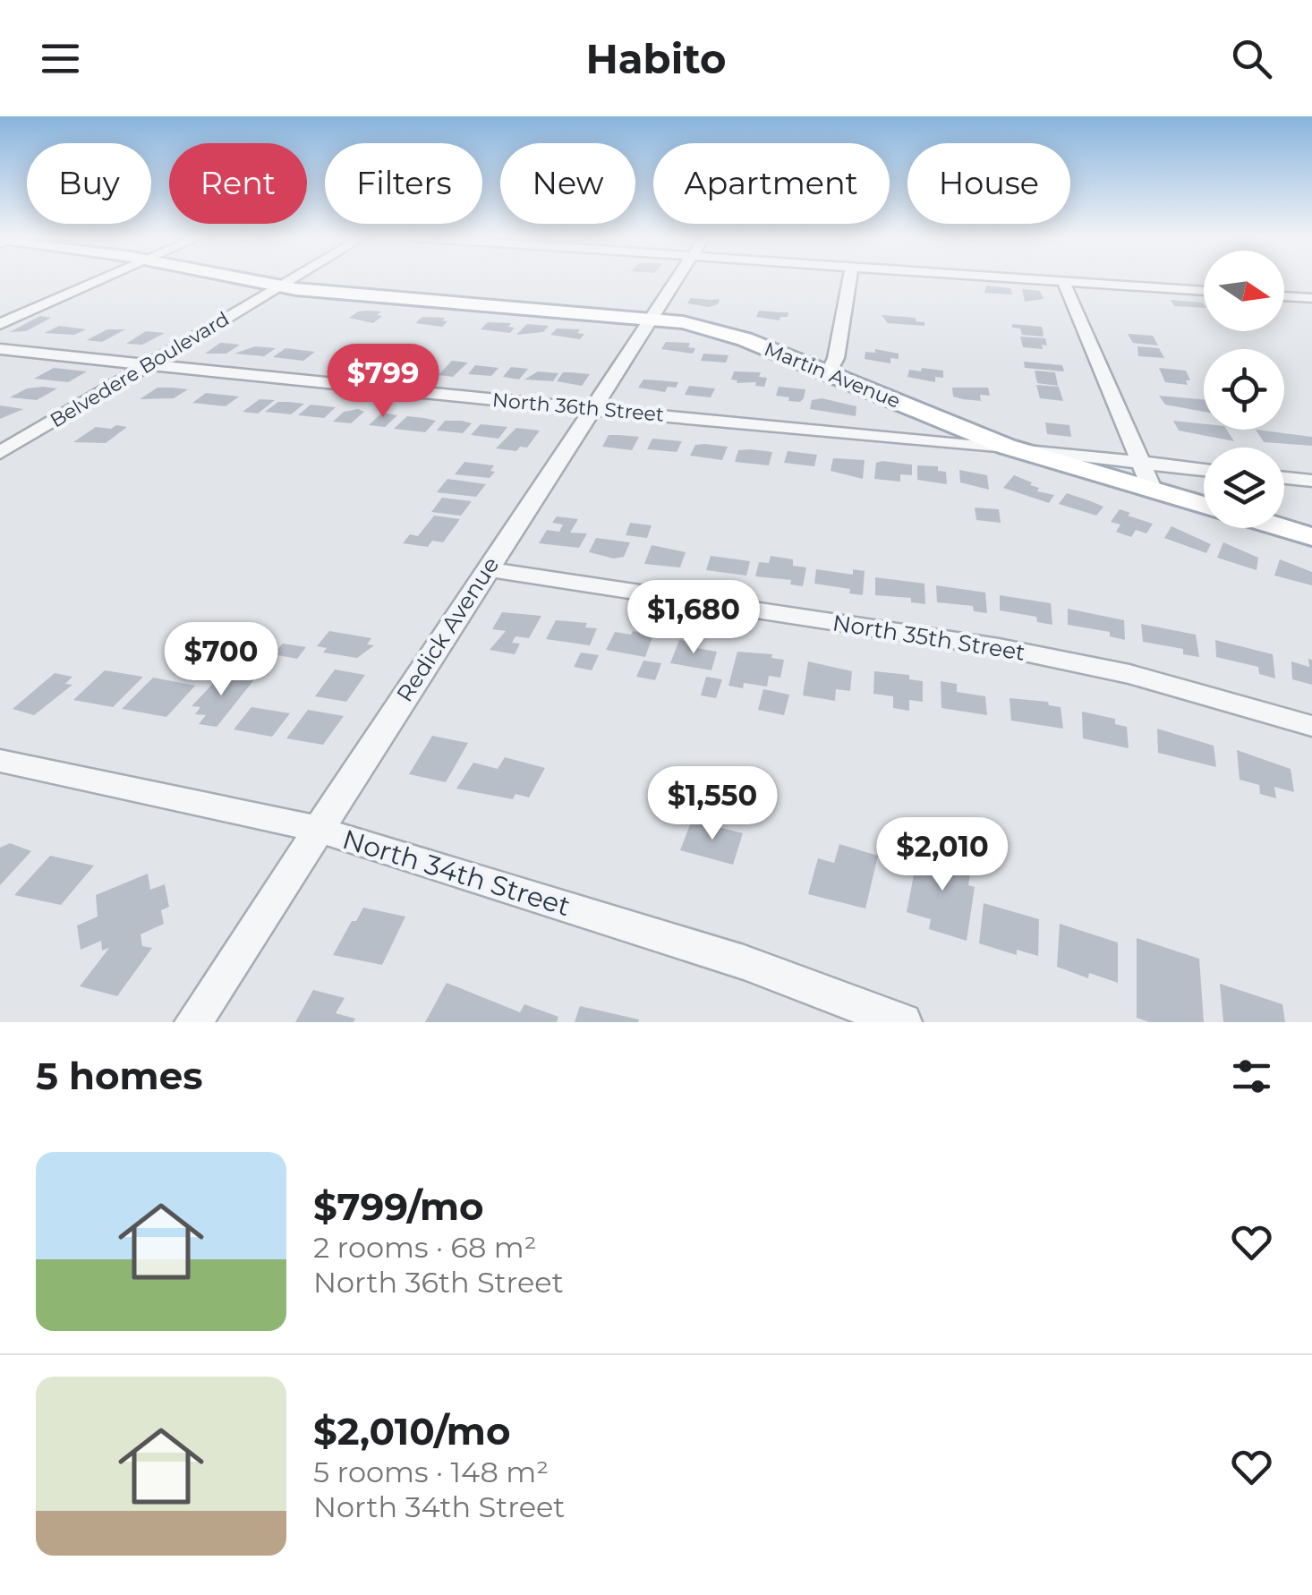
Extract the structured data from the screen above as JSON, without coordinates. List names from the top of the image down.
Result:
{
  "streets": {
    "main road": ["Martin Avenue", "North 36th Street"],
    "street": [
      "Belvedere Boulevard",
      "Redick Avenue",
      "North 35th Street",
      "North 34th Street"
    ]
  },
  "crossings": [
    ["Belvedere Boulevard", "Martin Avenue"],
    ["Belvedere Boulevard", "North 36th Street"],
    ["Martin Avenue", "North 36th Street"],
    ["Martin Avenue", "Redick Avenue"],
    ["North 36th Street", "Redick Avenue"],
    ["Redick Avenue", "North 35th Street"],
    ["Redick Avenue", "North 34th Street"]
  ],
  "north": "right",
  "page": {
    "header": "Habito",
    "chip": [
      "Buy",
      "Rent",
      "Filters",
      "New",
      "Apartment",
      "House"
    ],
    "price": [
      "$799",
      "$1,680",
      "$700",
      "$1,550",
      "$2,010"
    ],
    "heading": "5 homes",
    "list": [
      {
        "name": "$799/mo",
        "note": "2 rooms · 68 m² · North 36th Street"
      },
      {
        "name": "$2,010/mo",
        "note": "5 rooms · 148 m² · North 34th Street"
      }
    ]
  }
}
